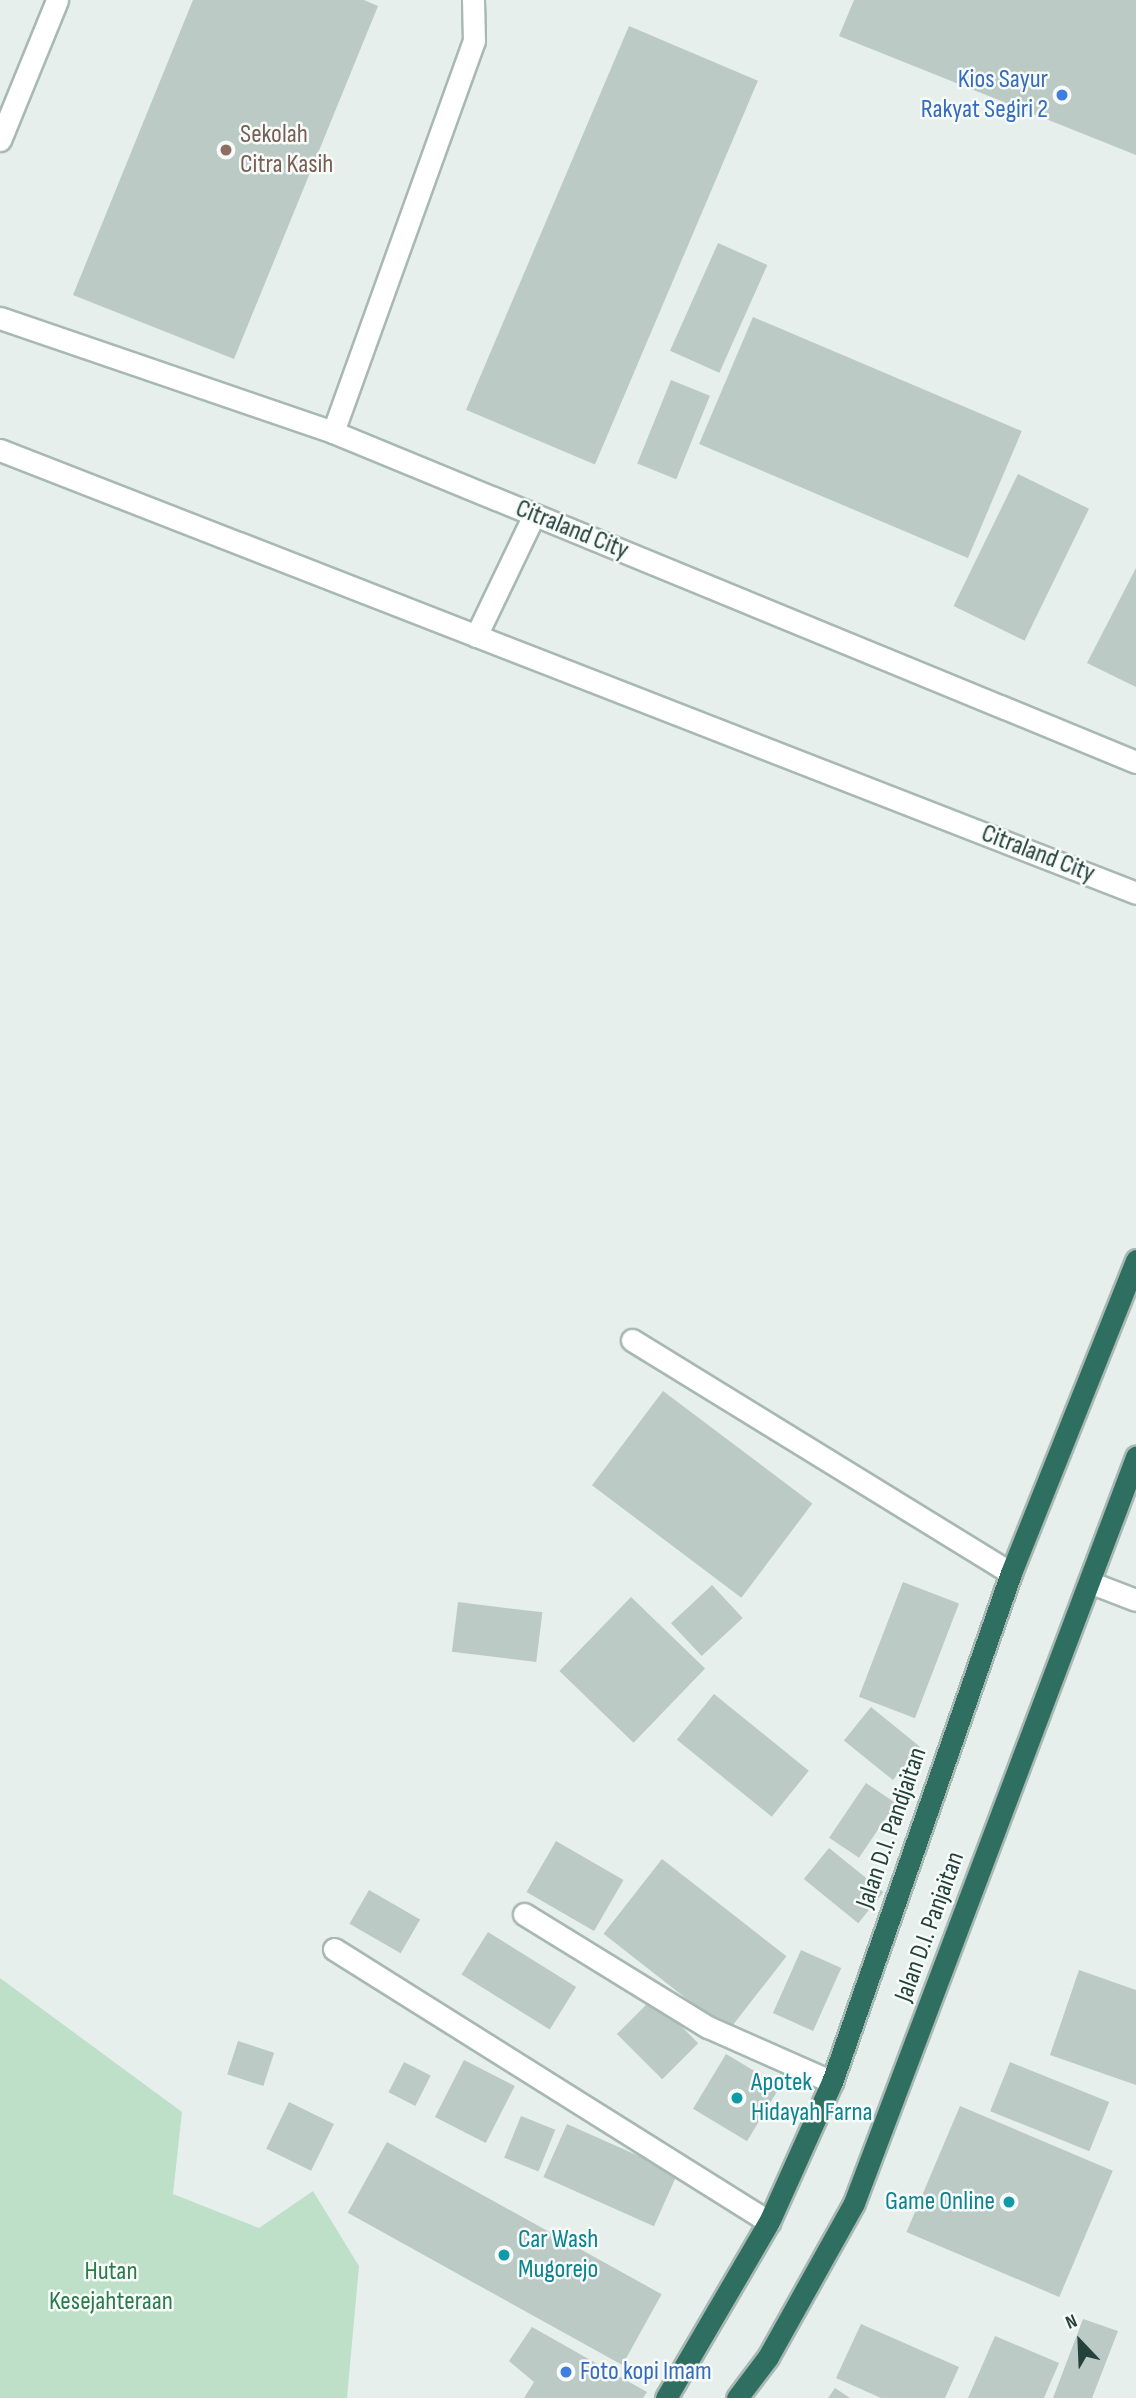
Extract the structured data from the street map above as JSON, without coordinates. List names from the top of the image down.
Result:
{
  "streets": {
    "highway": ["Jalan D.I. Pandjaitan", "Jalan D.I. Panjaitan"],
    "street": ["Citraland City"]
  },
  "parks": ["Hutan Kesejahteraan"],
  "places": [
    "Kios Sayur Rakyat Segiri 2",
    "Sekolah Citra Kasih",
    "Apotek Hidayah Farna",
    "Game Online",
    "Car Wash Mugorejo",
    "Foto kopi Imam"
  ],
  "north": "top left"
}
